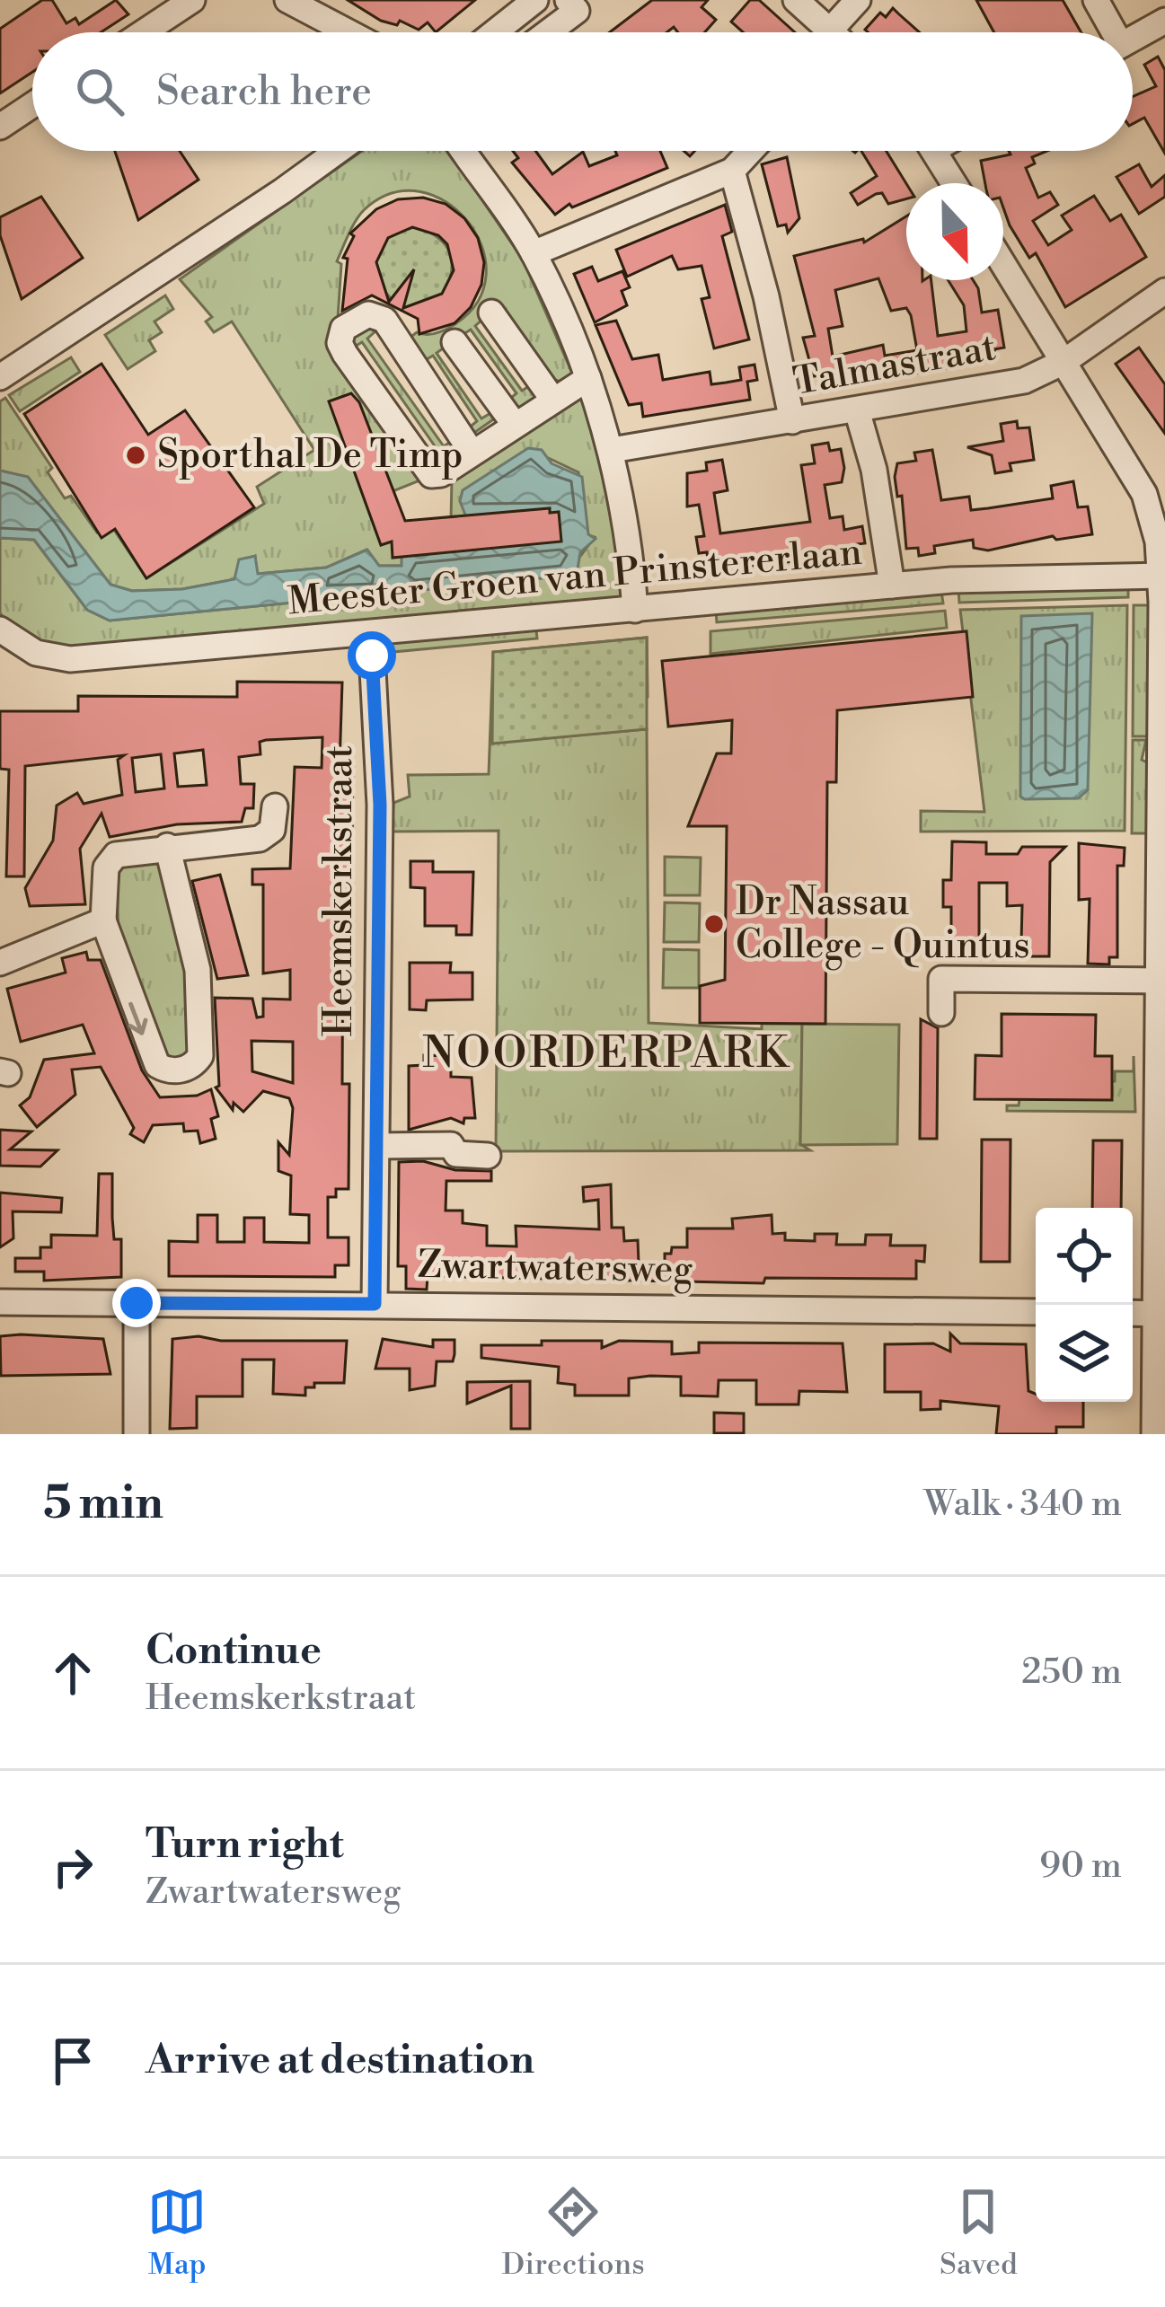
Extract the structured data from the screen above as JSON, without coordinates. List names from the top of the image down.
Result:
{
  "streets": {
    "street": [
      "Talmastraat",
      "Meester Groen van Prinstererlaan",
      "Heemskerkstraat",
      "Zwartwatersweg"
    ]
  },
  "crossings": [
    ["Meester Groen van Prinstererlaan", "Heemskerkstraat"],
    ["Heemskerkstraat", "Zwartwatersweg"]
  ],
  "districts": ["NOORDERPARK"],
  "places": ["Sporthal De Timp", "Dr Nassau College - Quintus"],
  "north": "bottom",
  "page": {
    "search": "Search here",
    "heading": ["5 min", "Walk · 340 m"],
    "list": [
      ["Continue", "Heemskerkstraat", "250 m"],
      ["Turn right", "Zwartwatersweg", "90 m"],
      "Arrive at destination"
    ],
    "nav": ["Map", "Directions", "Saved"]
  }
}
